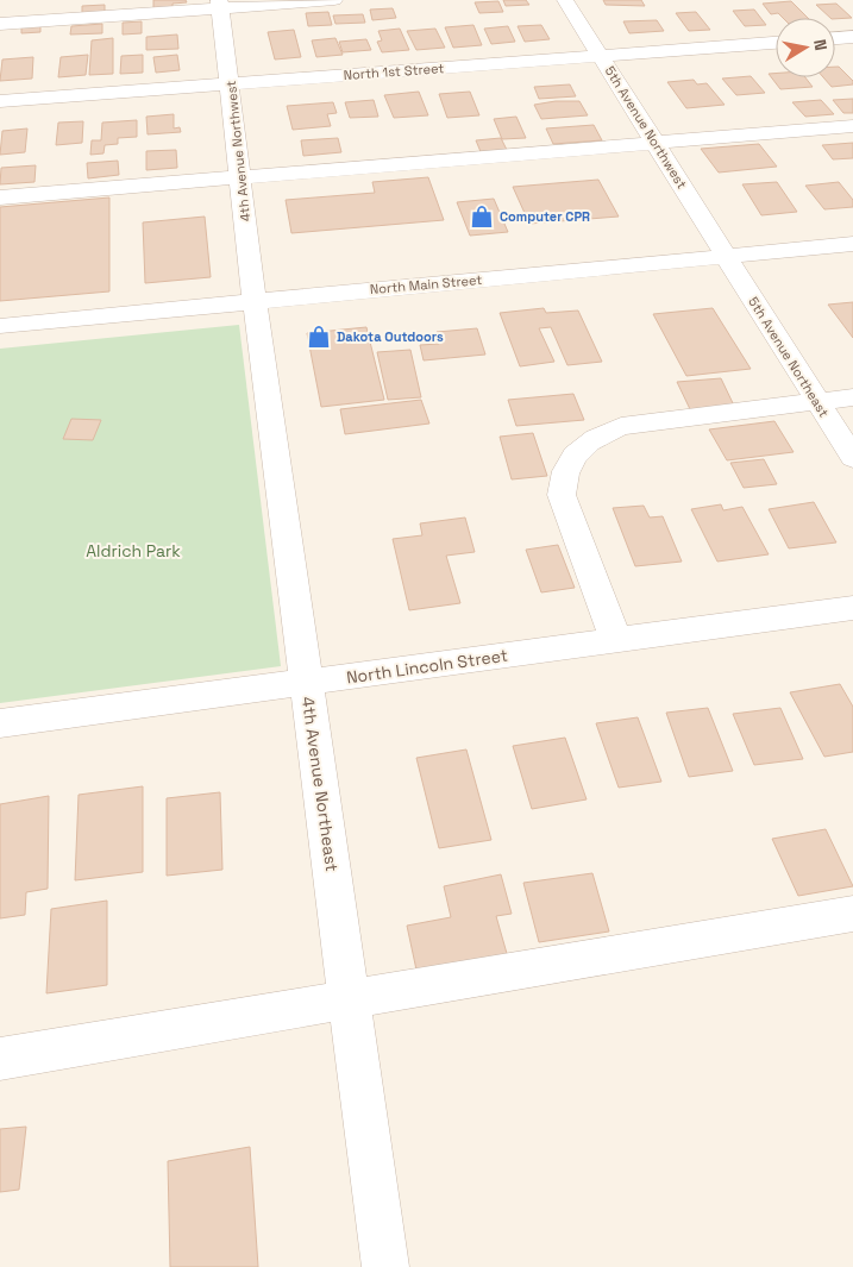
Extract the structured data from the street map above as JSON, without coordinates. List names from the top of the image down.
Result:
{
  "streets": {
    "street": [
      "North 1st Street",
      "5th Avenue Northwest",
      "4th Avenue Northwest",
      "North Main Street",
      "5th Avenue Northeast",
      "North Lincoln Street",
      "4th Avenue Northeast"
    ]
  },
  "crossings": [
    ["North 1st Street", "5th Avenue Northwest"],
    ["North 1st Street", "4th Avenue Northwest"],
    ["5th Avenue Northwest", "North Main Street"],
    ["5th Avenue Northwest", "5th Avenue Northeast"],
    ["4th Avenue Northwest", "North Main Street"],
    ["4th Avenue Northwest", "4th Avenue Northeast"],
    ["North Main Street", "5th Avenue Northeast"],
    ["North Main Street", "4th Avenue Northeast"],
    ["North Lincoln Street", "4th Avenue Northeast"]
  ],
  "parks": ["Aldrich Park"],
  "places": {
    "shop": ["Computer CPR", "Dakota Outdoors"]
  },
  "north": "right"
}
